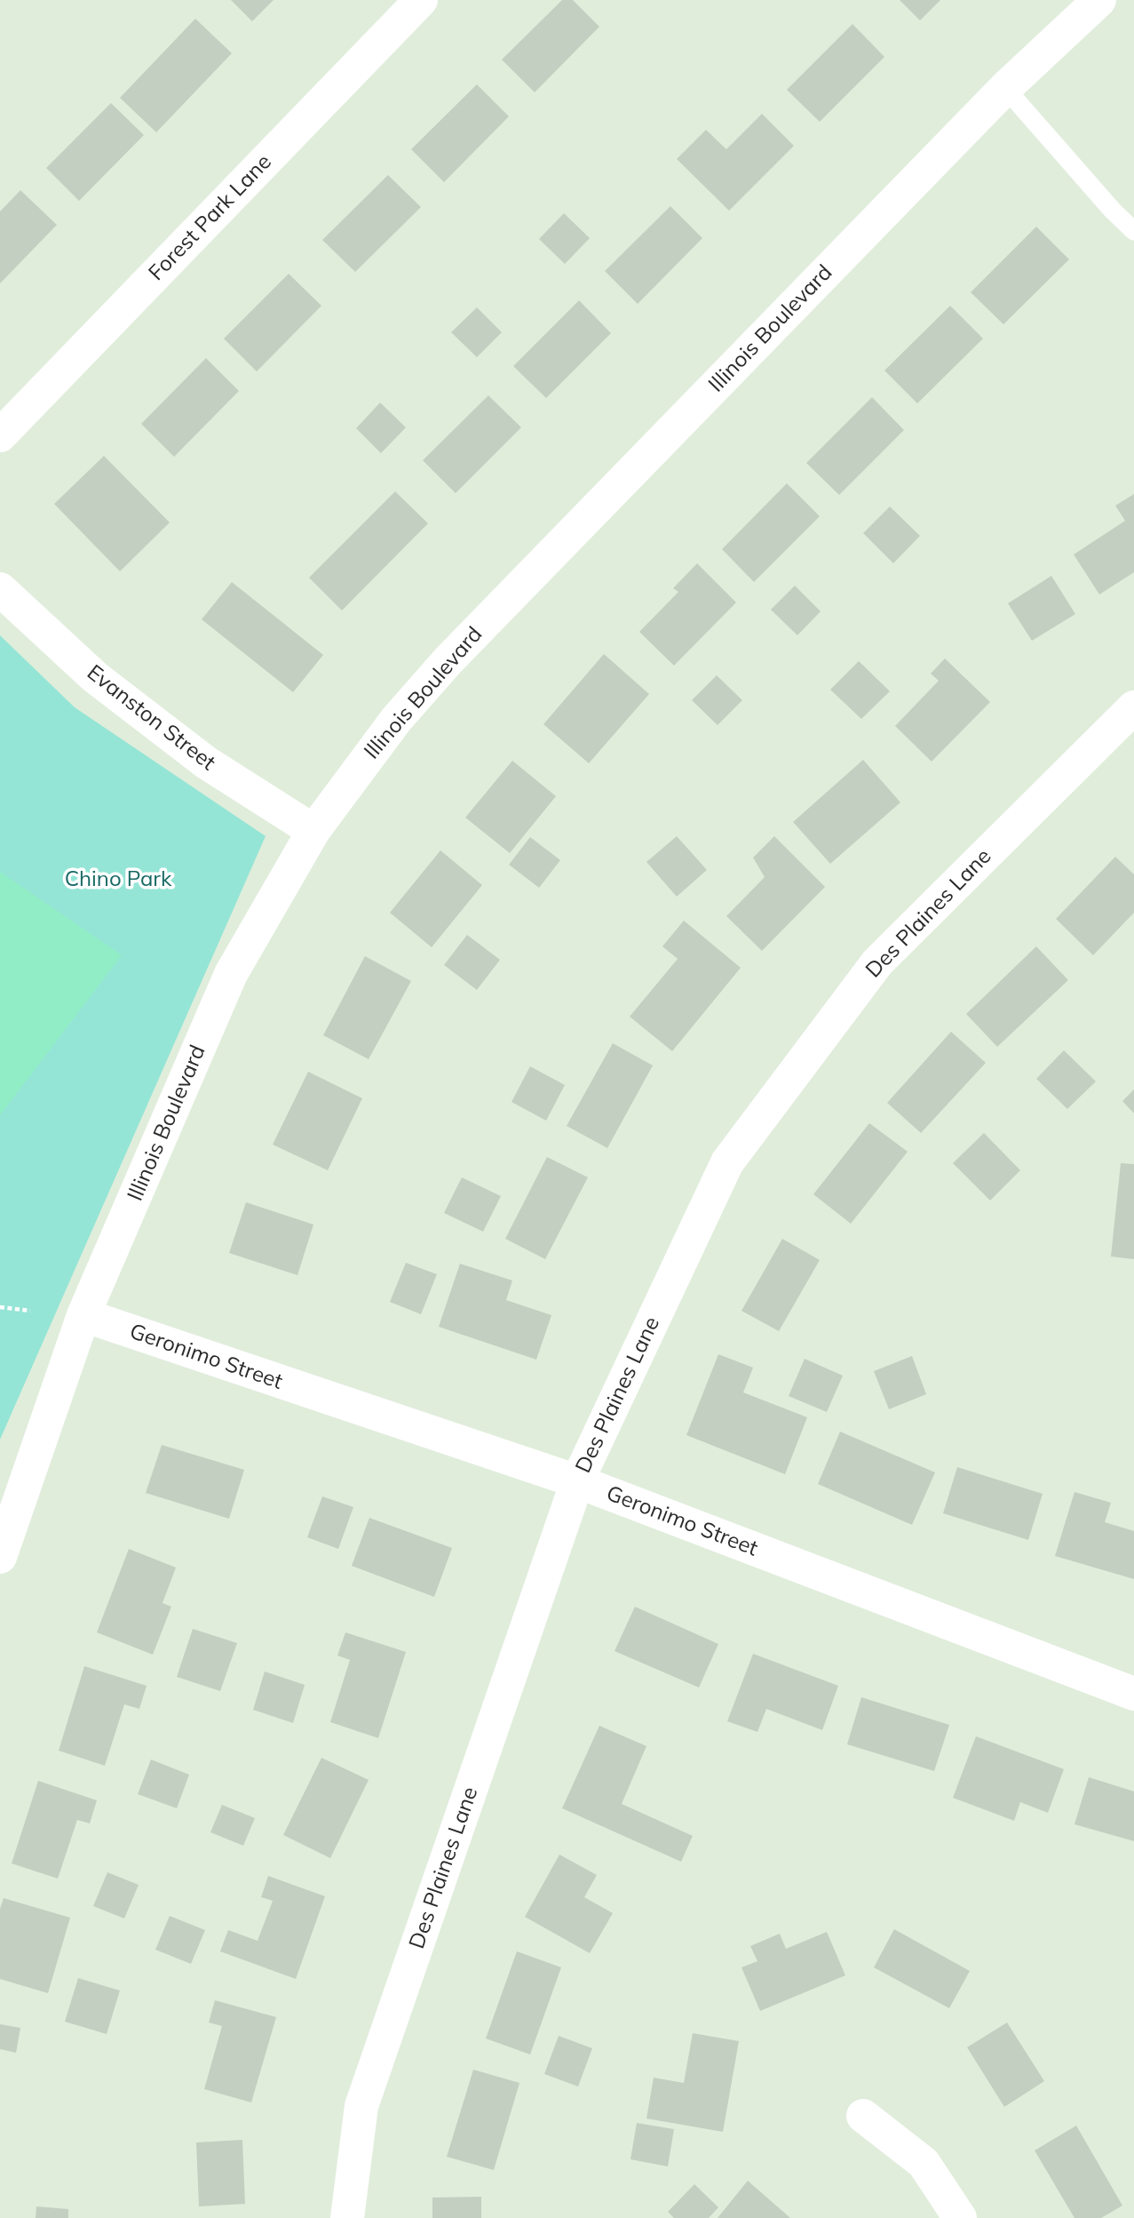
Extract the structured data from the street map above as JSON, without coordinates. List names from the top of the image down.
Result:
{
  "streets": {
    "street": [
      "Forest Park Lane",
      "Illinois Boulevard",
      "Evanston Street",
      "Des Plaines Lane",
      "Geronimo Street"
    ]
  },
  "crossings": [
    ["Illinois Boulevard", "Evanston Street"],
    ["Illinois Boulevard", "Geronimo Street"],
    ["Des Plaines Lane", "Geronimo Street"]
  ],
  "parks": ["Chino Park"]
}
